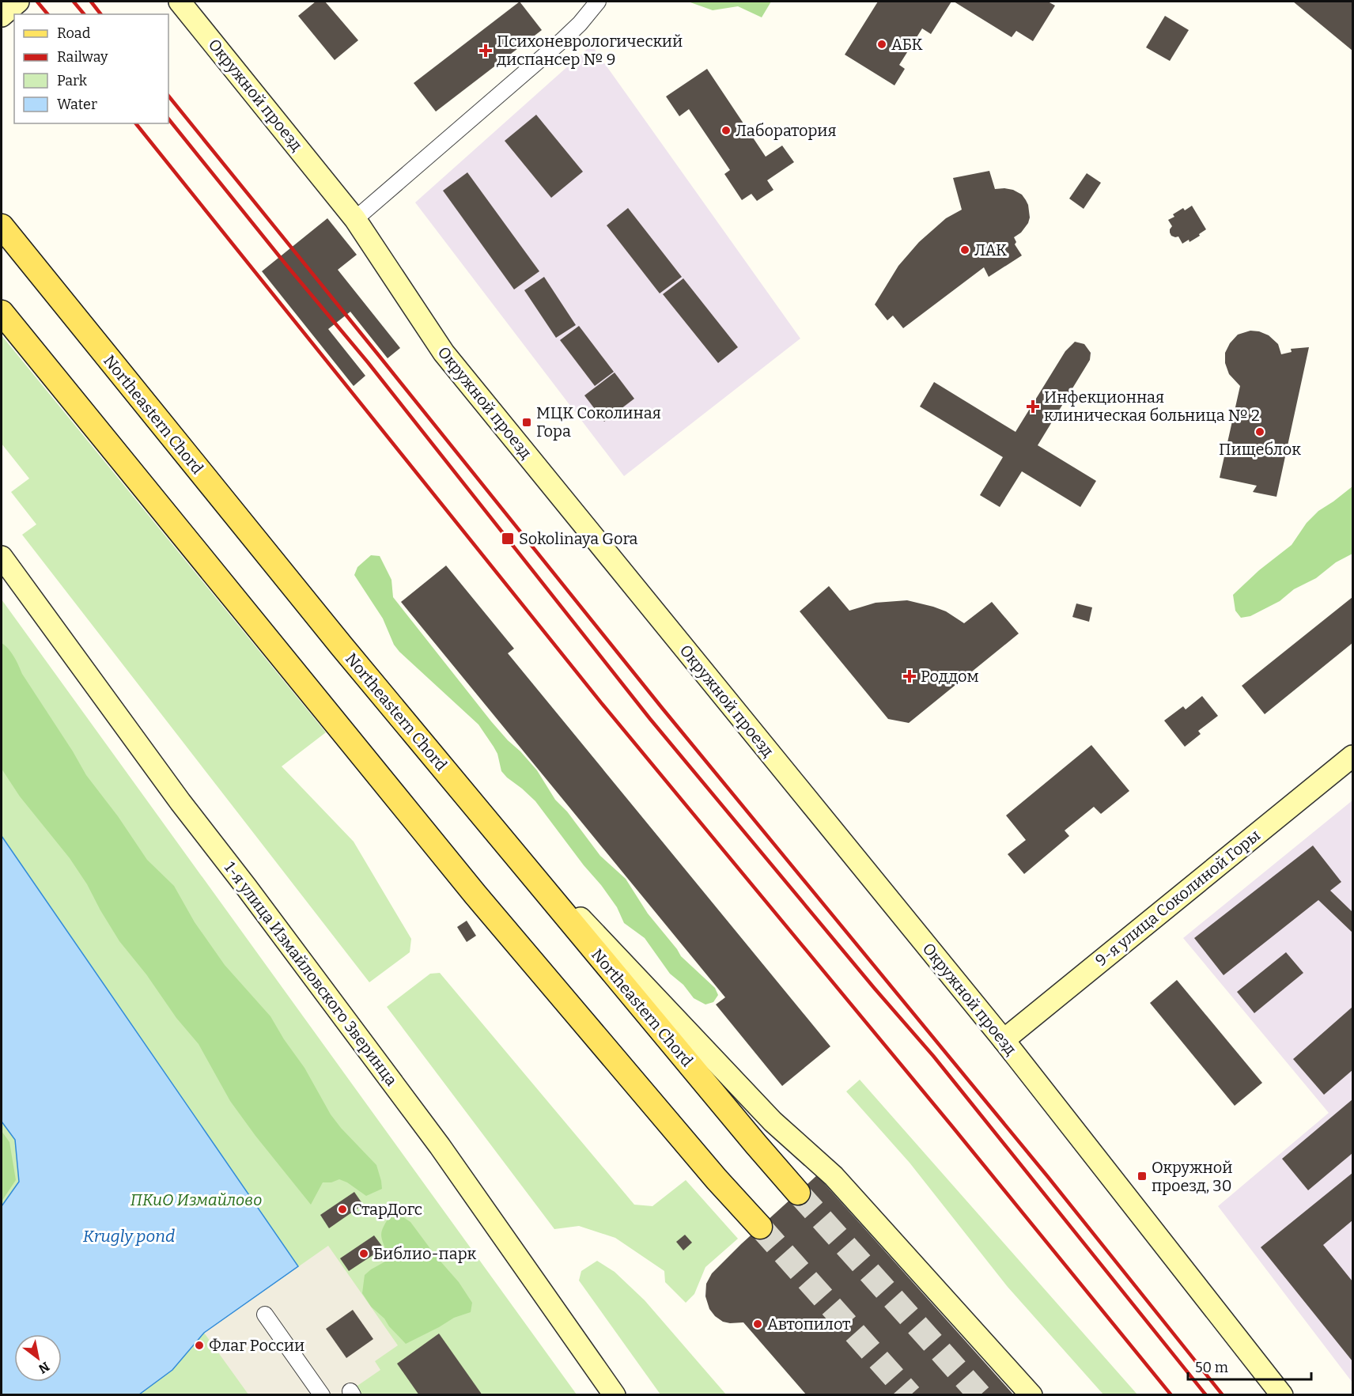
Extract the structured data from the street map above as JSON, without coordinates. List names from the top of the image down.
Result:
{
  "streets": {
    "main road": ["Northeastern Chord"],
    "street": ["Окружной проезд", "9-я улица Соколиной Горы", "1-я улица Измайловского Зверинца"]
  },
  "crossings": [
    ["Окружной проезд", "9-я улица Соколиной Горы"]
  ],
  "water": ["Krugly pond"],
  "parks": ["ПКиО Измайлово"],
  "places": {
    "other": [
      "АБК",
      "Лаборатория",
      "ЛАК",
      "Пищеблок",
      "СтарДогс",
      "Библио-парк",
      "Автопилот",
      "Флаг России"
    ],
    "health": ["Психоневрологический диспансер № 9", "Инфекционная клиническая больница № 2", "Роддом"],
    "transit": ["МЦК Соколиная Гора", "Sokolinaya Gora", "Окружной проезд, 30"]
  },
  "legend": [
    "Road",
    "Railway",
    "Park",
    "Water"
  ],
  "scale_bar": "50 m",
  "north": "bottom right"
}
